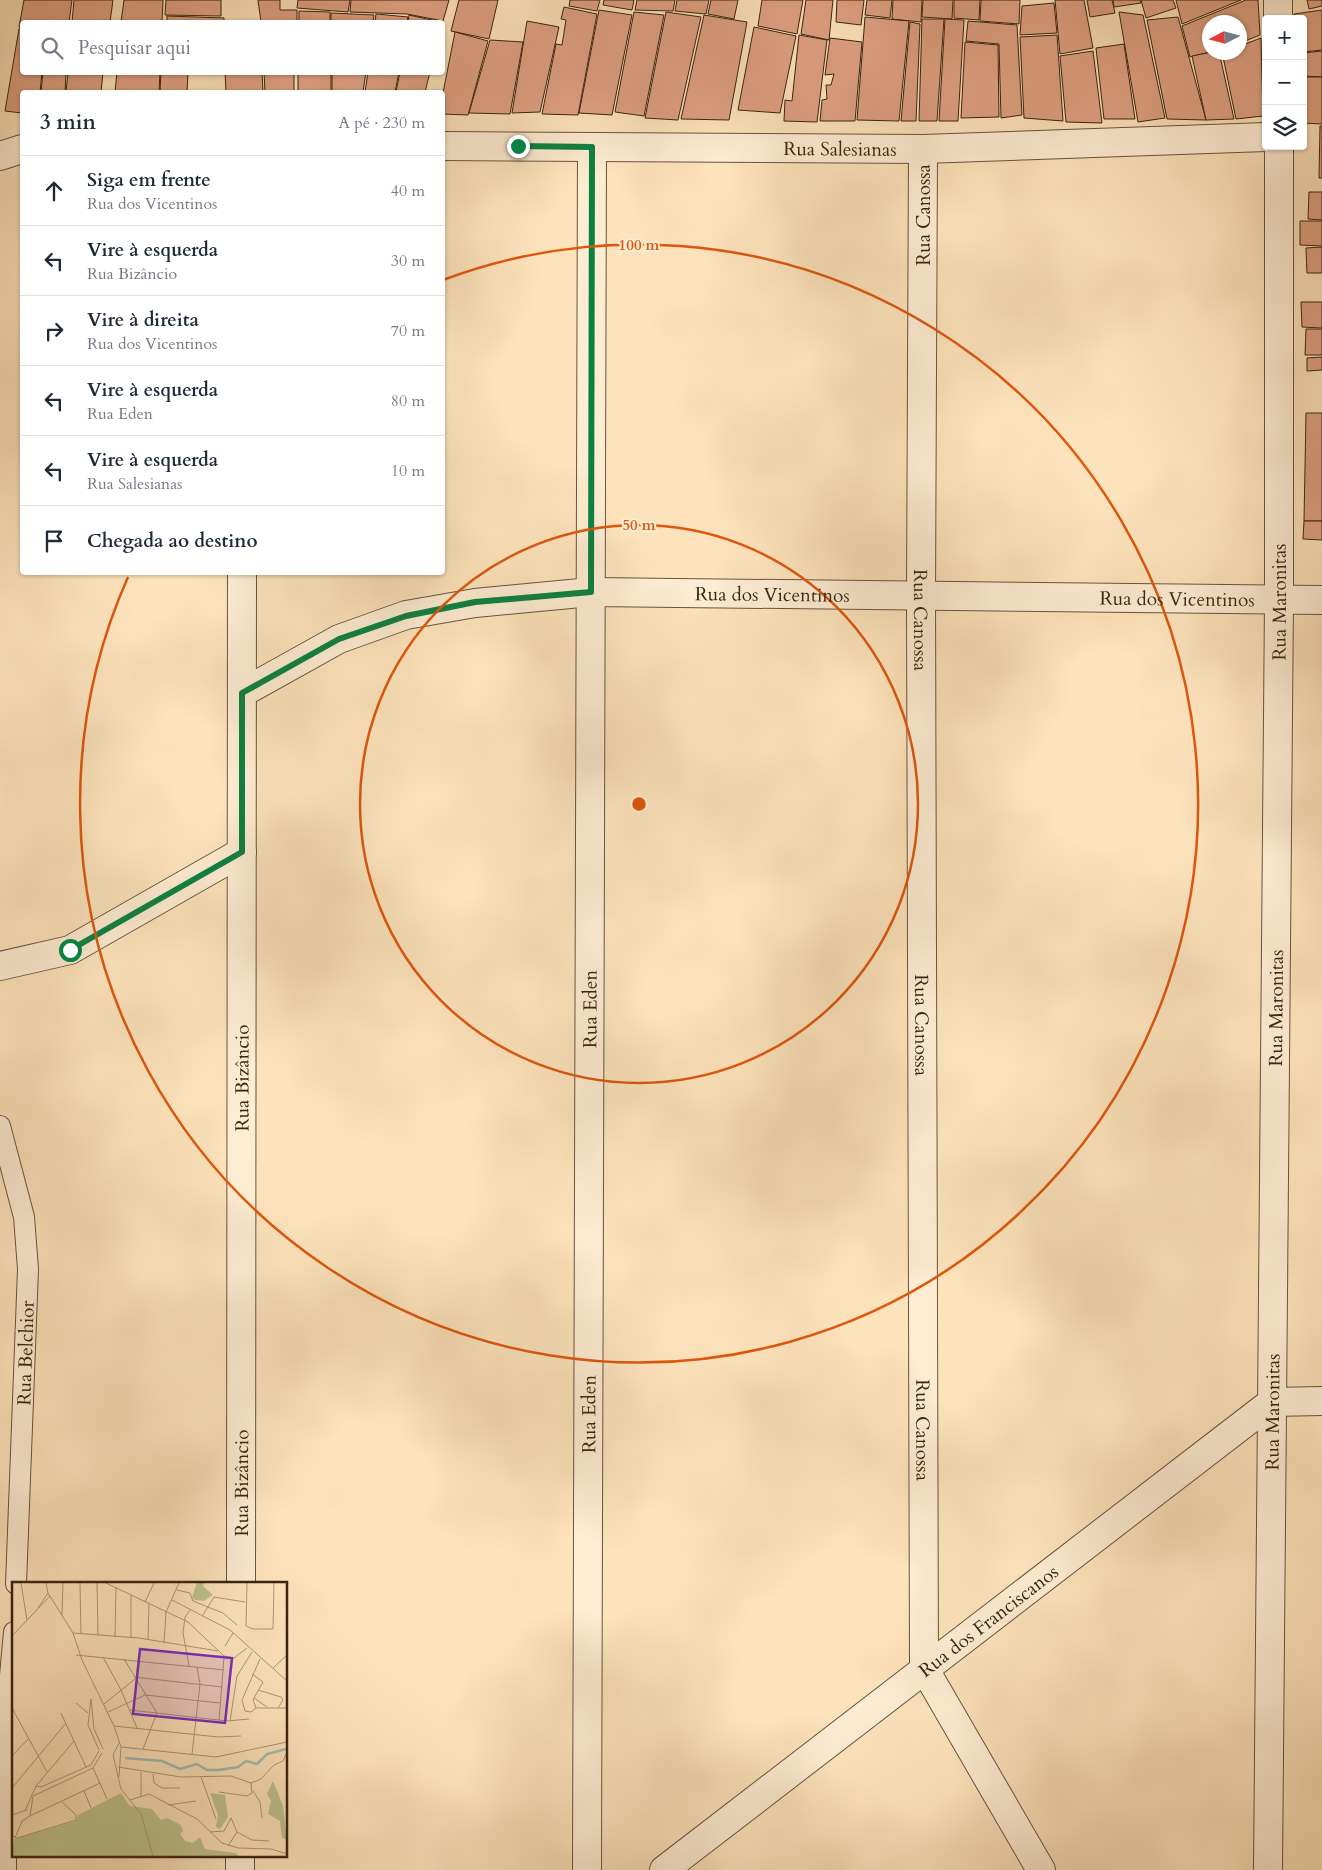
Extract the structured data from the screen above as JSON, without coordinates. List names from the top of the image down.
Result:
{
  "streets": {
    "street": [
      "Rua Salesianas",
      "Rua Canossa",
      "Rua dos Vicentinos",
      "Rua Maronitas",
      "Rua Eden",
      "Rua Bizâncio",
      "Rua dos Franciscanos"
    ],
    "lane": ["Rua Belchior"]
  },
  "crossings": [
    ["Rua Salesianas", "Rua Canossa"],
    ["Rua Salesianas", "Rua Eden"],
    ["Rua Canossa", "Rua dos Vicentinos"],
    ["Rua Canossa", "Rua dos Franciscanos"],
    ["Rua dos Vicentinos", "Rua Maronitas"],
    ["Rua dos Vicentinos", "Rua Eden"],
    ["Rua dos Vicentinos", "Rua Bizâncio"],
    ["Rua Maronitas", "Rua dos Franciscanos"]
  ],
  "north": "left",
  "page": {
    "map_buttons": ["+", "−"],
    "search": "Pesquisar aqui",
    "heading": ["3 min", "A pé · 230 m"],
    "list": [
      ["Siga em frente", "Rua dos Vicentinos", "40 m"],
      ["Vire à esquerda", "Rua Bizâncio", "30 m"],
      ["Vire à direita", "Rua dos Vicentinos", "70 m"],
      ["Vire à esquerda", "Rua Eden", "80 m"],
      ["Vire à esquerda", "Rua Salesianas", "10 m"],
      "Chegada ao destino"
    ]
  },
  "rings": ["100 m", "50 m"]
}
